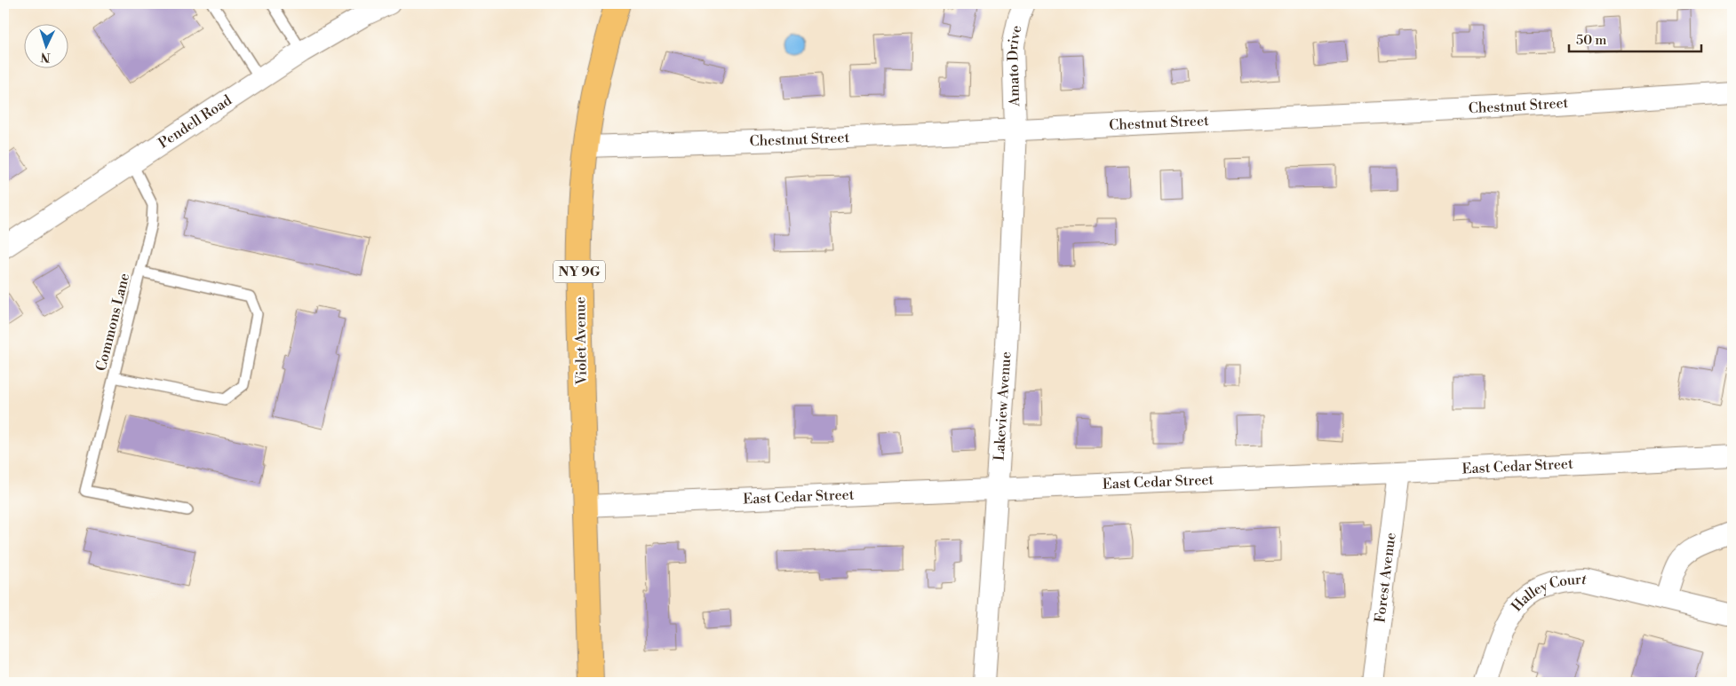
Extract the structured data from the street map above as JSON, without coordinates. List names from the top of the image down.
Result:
{
  "streets": {
    "main road": ["NY 9G", "Violet Avenue"],
    "street": [
      "Amato Drive",
      "Chestnut Street",
      "Pendell Road",
      "Lakeview Avenue",
      "East Cedar Street",
      "Forest Avenue",
      "Halley Court"
    ],
    "lane": ["Commons Lane"]
  },
  "crossings": [
    ["Amato Drive", "Chestnut Street"],
    ["Amato Drive", "Lakeview Avenue"],
    ["Chestnut Street", "Violet Avenue"],
    ["Chestnut Street", "Lakeview Avenue"],
    ["Pendell Road", "Commons Lane"],
    ["Violet Avenue", "East Cedar Street"],
    ["Lakeview Avenue", "East Cedar Street"],
    ["East Cedar Street", "Forest Avenue"]
  ],
  "scale_bar": "50 m",
  "north": "bottom"
}
